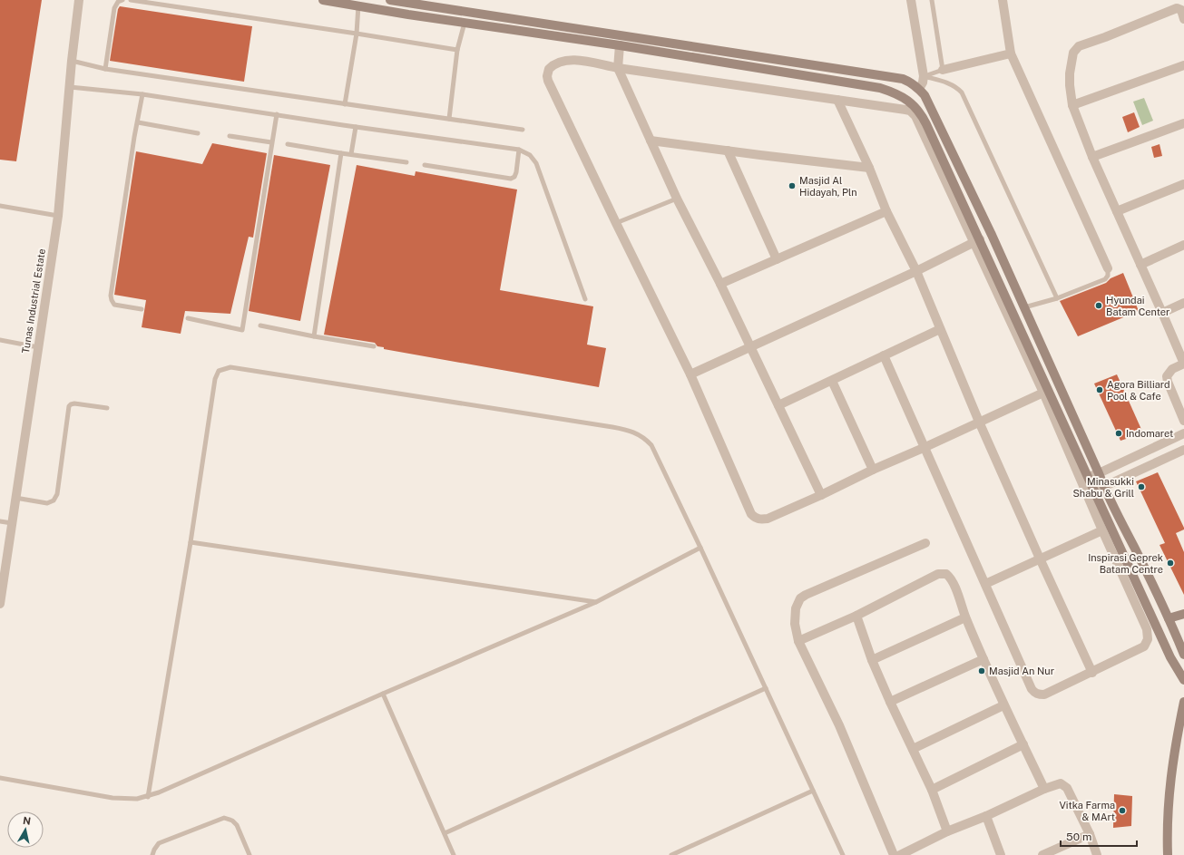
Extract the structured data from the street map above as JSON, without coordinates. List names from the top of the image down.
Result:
{
  "streets": {
    "street": ["Tunas Industrial Estate"]
  },
  "places": [
    "Masjid Al Hidayah, Pln",
    "Hyundai Batam Center",
    "Agora Billiard Pool & Cafe",
    "Indomaret",
    "Minasukki Shabu & Grill",
    "Inspirasi Geprek Batam Centre",
    "Masjid An Nur",
    "Vitka Farma & MArt"
  ],
  "scale_bar": "50 m",
  "north": "top"
}
